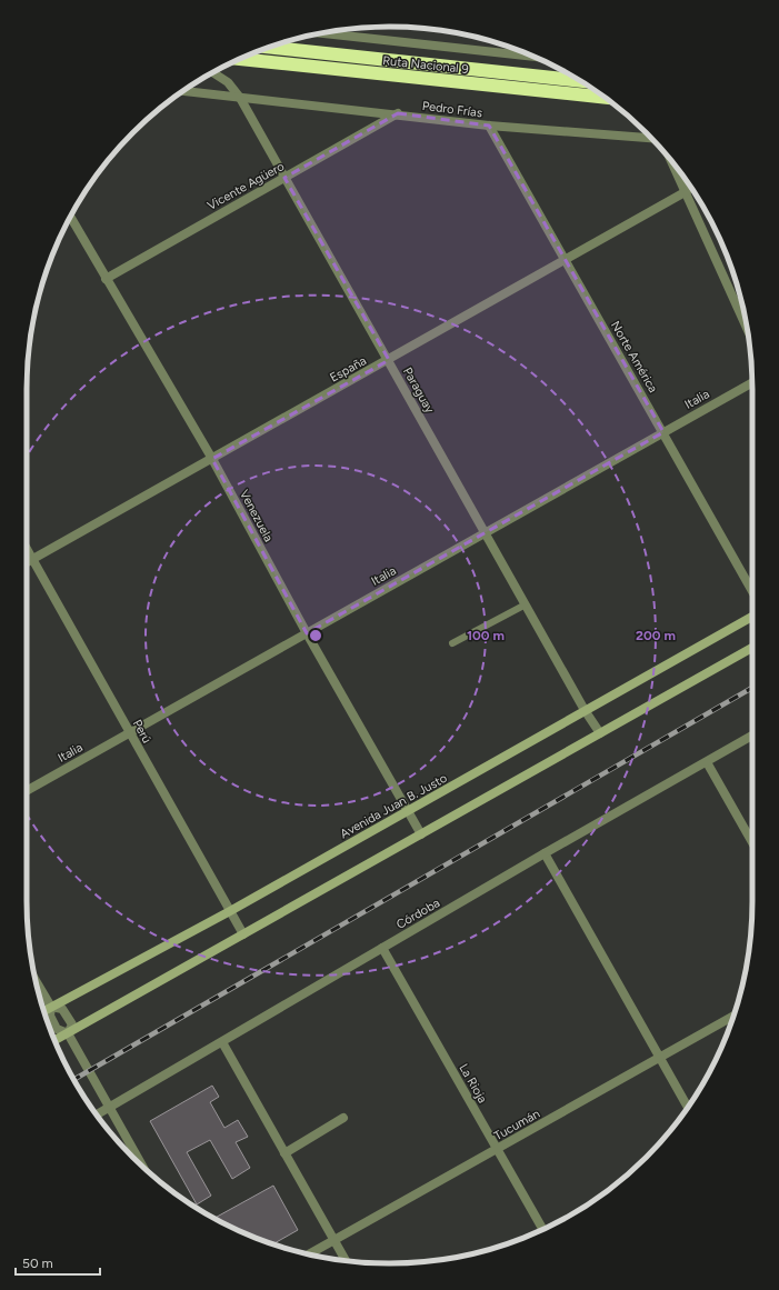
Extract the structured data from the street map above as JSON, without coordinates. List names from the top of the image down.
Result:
{
  "streets": {
    "highway": ["Ruta Nacional 9"],
    "main road": ["Avenida Juan B. Justo"],
    "street": [
      "Pedro Frías",
      "Vicente Agüero",
      "Norte América",
      "España",
      "Paraguay",
      "Italia",
      "Venezuela",
      "Perú",
      "Córdoba",
      "La Rioja",
      "Tucumán"
    ]
  },
  "crossings": [
    ["Pedro Frías", "Vicente Agüero"],
    ["Pedro Frías", "Norte América"],
    ["Pedro Frías", "Paraguay"],
    ["Vicente Agüero", "Paraguay"],
    ["Vicente Agüero", "Venezuela"],
    ["Norte América", "España"],
    ["Norte América", "Italia"],
    ["España", "Paraguay"],
    ["España", "Venezuela"],
    ["España", "Perú"],
    ["Paraguay", "Italia"],
    ["Paraguay", "Avenida Juan B. Justo"],
    ["Italia", "Venezuela"],
    ["Italia", "Perú"],
    ["Venezuela", "Avenida Juan B. Justo"],
    ["Perú", "Avenida Juan B. Justo"],
    ["Córdoba", "La Rioja"],
    ["La Rioja", "Tucumán"]
  ],
  "scale_bar": "50 m",
  "rings": ["100 m", "200 m"]
}
